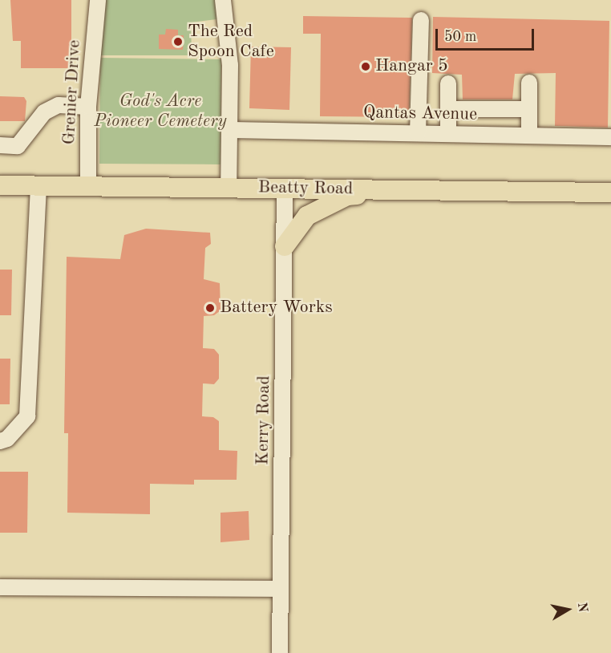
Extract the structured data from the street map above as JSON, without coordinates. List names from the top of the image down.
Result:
{
  "streets": {
    "main road": ["Beatty Road"],
    "street": ["Grenier Drive", "Qantas Avenue", "Kerry Road"]
  },
  "crossings": [
    ["Grenier Drive", "Beatty Road"],
    ["Beatty Road", "Kerry Road"]
  ],
  "parks": ["God's Acre Pioneer Cemetery"],
  "places": ["The Red Spoon Cafe", "Hangar 5", "Battery Works"],
  "scale_bar": "50 m",
  "north": "right"
}
